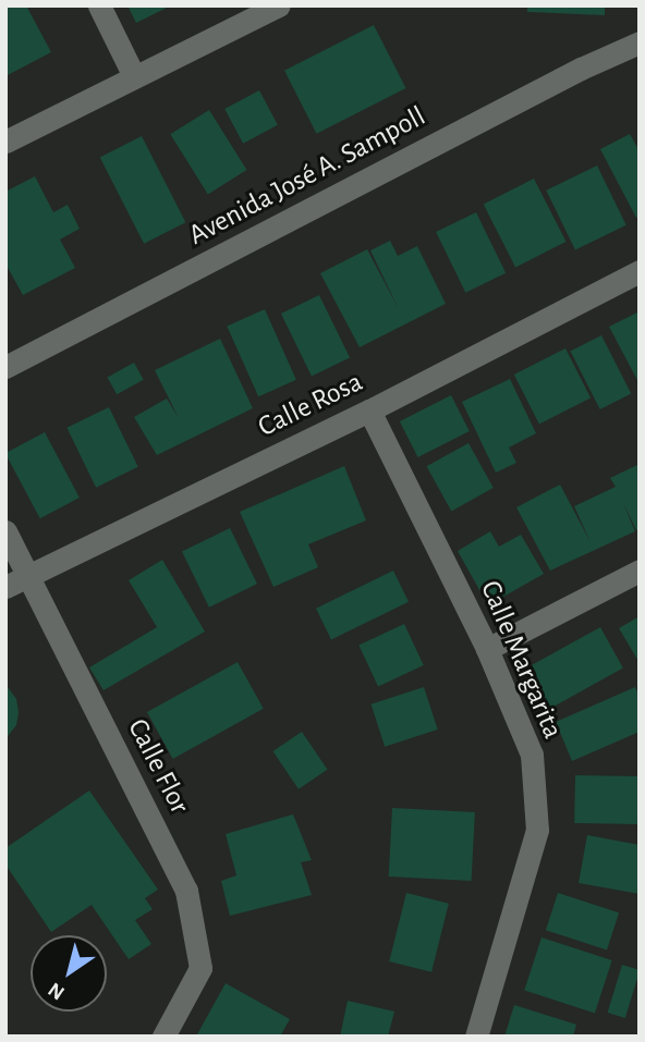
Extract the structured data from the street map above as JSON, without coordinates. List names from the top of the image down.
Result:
{
  "streets": {
    "street": [
      "Avenida José A. Sampoll",
      "Calle Rosa",
      "Calle Margarita",
      "Calle Flor"
    ]
  },
  "crossings": [
    ["Calle Rosa", "Calle Margarita"],
    ["Calle Rosa", "Calle Flor"]
  ],
  "north": "bottom left"
}
